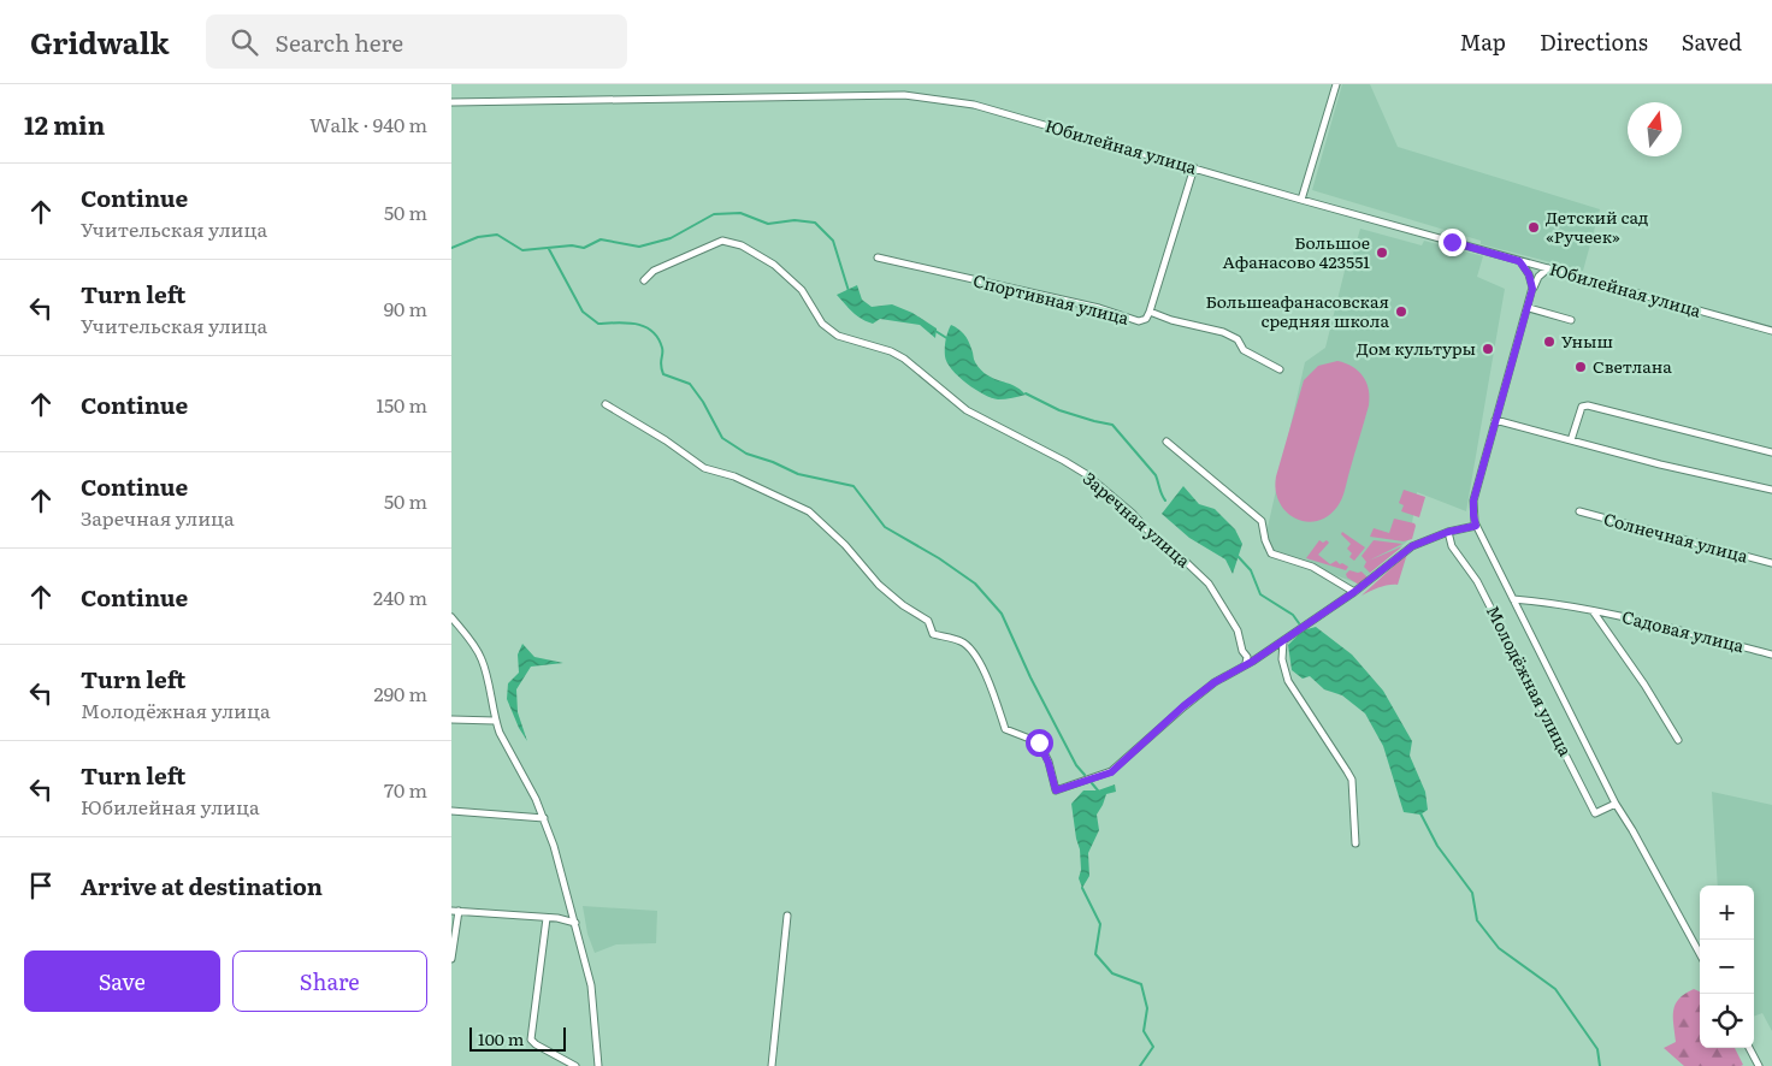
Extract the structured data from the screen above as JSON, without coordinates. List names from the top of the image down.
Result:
{
  "streets": {
    "street": [
      "Юбилейная улица",
      "Спортивная улица",
      "Заречная улица",
      "Солнечная улица",
      "Садовая улица",
      "Молодёжная улица"
    ]
  },
  "crossings": [
    ["Юбилейная улица", "Молодёжная улица"],
    ["Садовая улица", "Молодёжная улица"]
  ],
  "places": [
    "Детский сад «Ручеек»",
    "Большое Афанасово 423551",
    "Большеафанасовская средняя школа",
    "Уныш",
    "Дом культуры",
    "Светлана"
  ],
  "scale_bar": "100 m",
  "north": "top",
  "page": {
    "header": "Gridwalk",
    "search": "Search here",
    "nav": ["Map", "Directions", "Saved"],
    "heading": ["12 min", "Walk · 940 m"],
    "list": [
      ["Continue", "Учительская улица", "50 m"],
      ["Turn left", "Учительская улица", "90 m"],
      ["Continue", "150 m"],
      ["Continue", "Заречная улица", "50 m"],
      ["Continue", "240 m"],
      ["Turn left", "Молодёжная улица", "290 m"],
      ["Turn left", "Юбилейная улица", "70 m"],
      "Arrive at destination"
    ],
    "map_buttons": ["+", "−"],
    "buttons": ["Save", "Share"],
    "scale": "100 m"
  }
}
